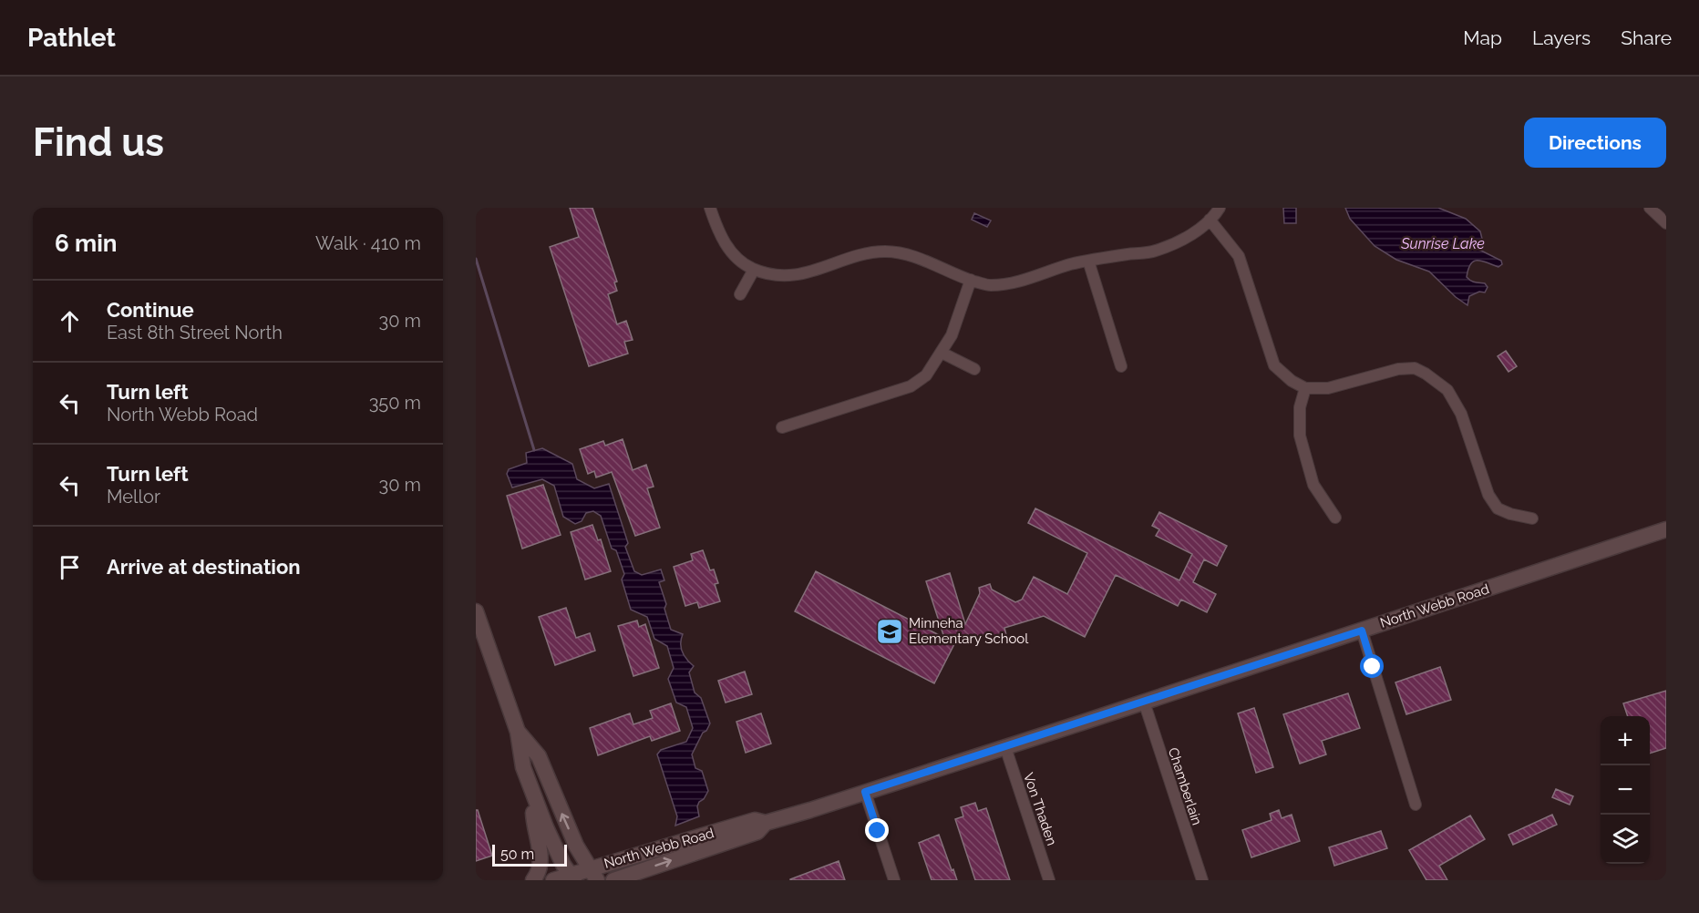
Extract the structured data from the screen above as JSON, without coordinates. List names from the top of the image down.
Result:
{
  "streets": {
    "main road": ["North Webb Road"],
    "street": ["Chamberlain", "Von Thaden"]
  },
  "crossings": [
    ["North Webb Road", "Chamberlain"],
    ["North Webb Road", "Von Thaden"]
  ],
  "water": ["Sunrise Lake"],
  "places": {
    "school or university": ["Minneha Elementary School"]
  },
  "scale_bar": "50 m",
  "page": {
    "header": "Pathlet",
    "nav": ["Map", "Layers", "Share"],
    "buttons": "Directions",
    "title": "Find us",
    "heading": ["6 min", "Walk · 410 m"],
    "list": [
      ["Continue", "East 8th Street North", "30 m"],
      ["Turn left", "North Webb Road", "350 m"],
      ["Turn left", "Mellor", "30 m"],
      "Arrive at destination"
    ],
    "map_buttons": ["+", "−"],
    "scale": "50 m"
  }
}
